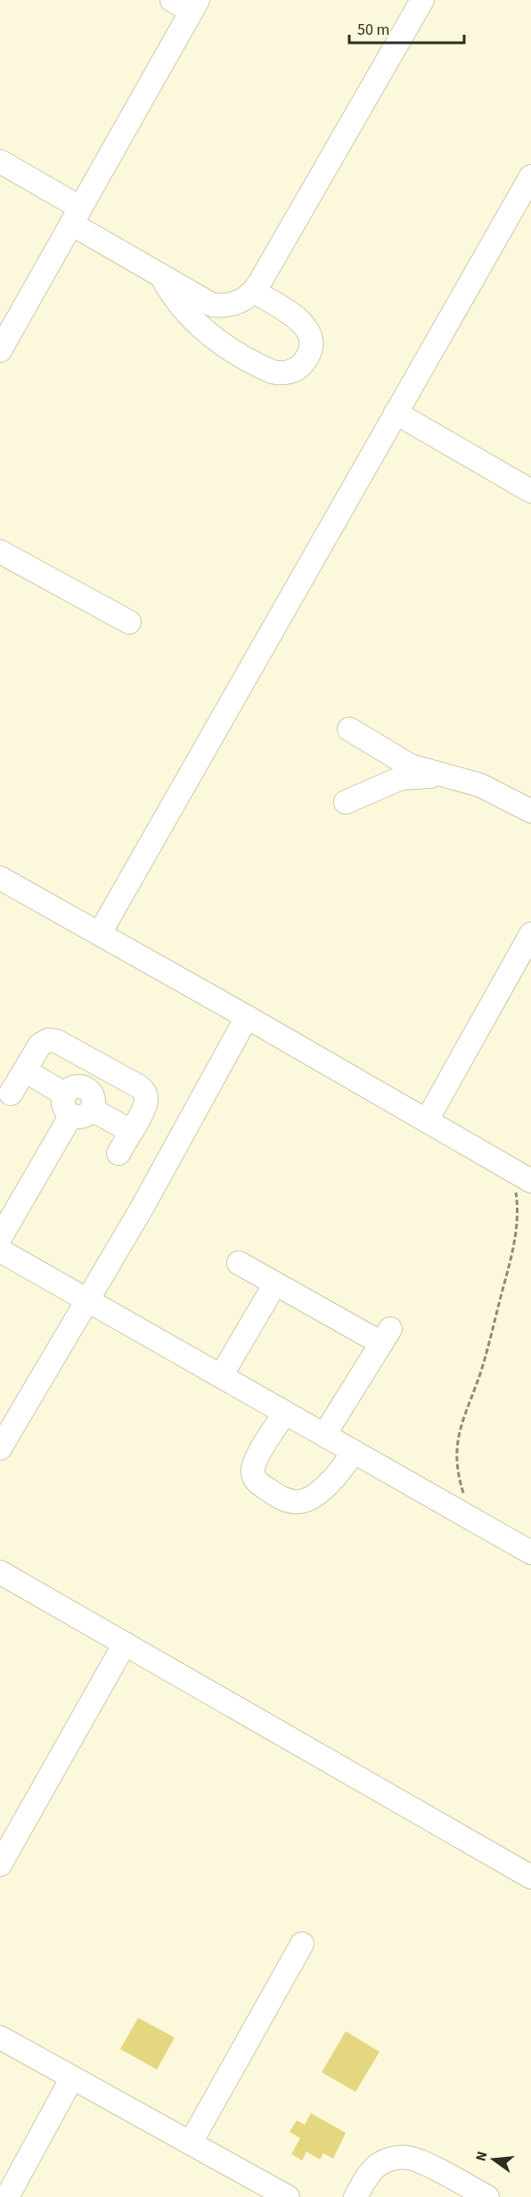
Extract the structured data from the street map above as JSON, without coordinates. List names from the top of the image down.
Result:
{
  "scale_bar": "50 m",
  "north": "left"
}
